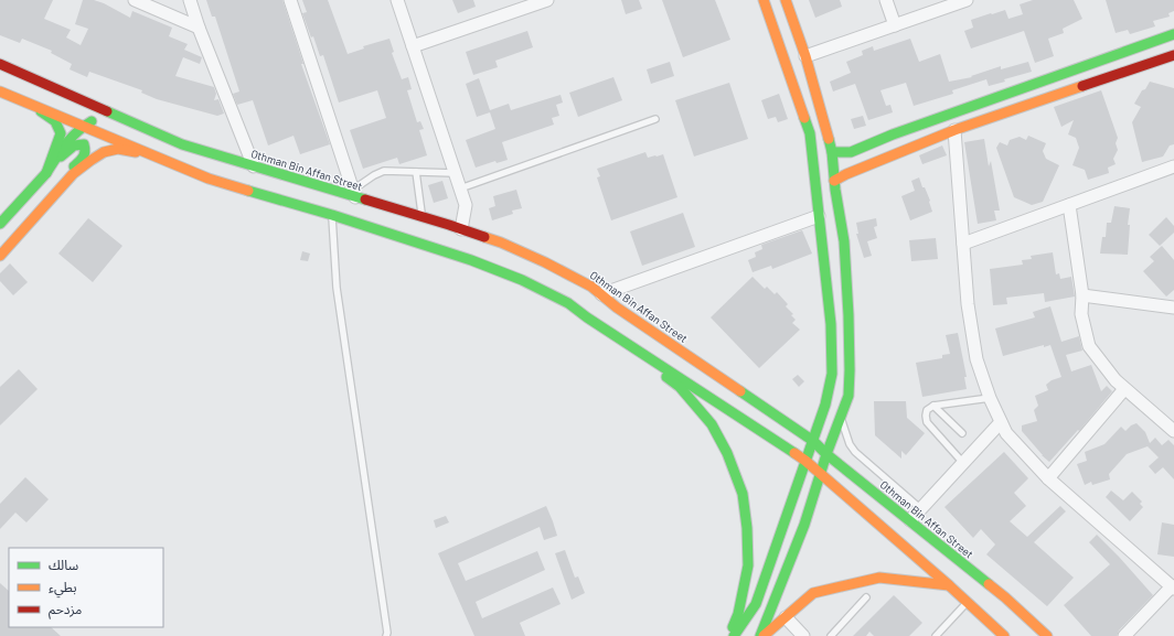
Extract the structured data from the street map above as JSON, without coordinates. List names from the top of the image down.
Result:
{
  "streets": {
    "street": ["Othman Bin Affan Street"]
  },
  "legend": ["سالك", "بطيء", "مزدحم"]
}
